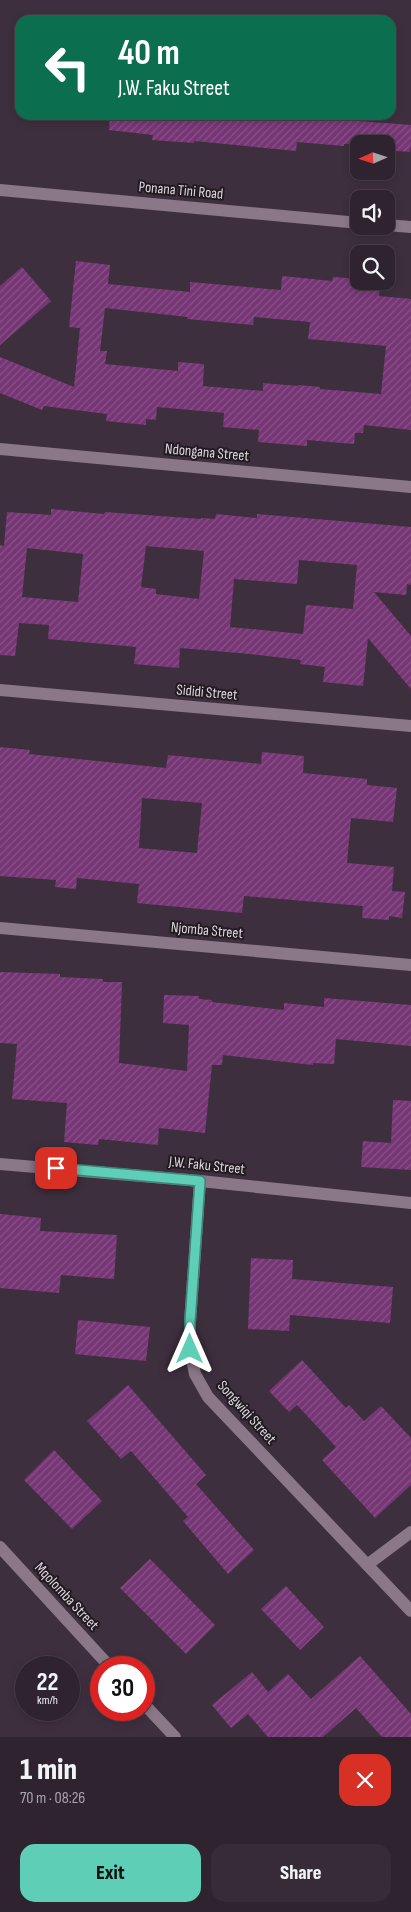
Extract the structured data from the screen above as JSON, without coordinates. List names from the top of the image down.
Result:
{
  "streets": {
    "street": [
      "Ponana Tini Road",
      "Ndongana Street",
      "Sididi Street",
      "Njomba Street",
      "J.W. Faku Street",
      "Songwiqi Street",
      "Mqolomba Street"
    ]
  },
  "crossings": [
    ["J.W. Faku Street", "Songwiqi Street"]
  ],
  "north": "left",
  "page": {
    "turn": ["40 m", "J.W. Faku Street"],
    "speed": "22 km/h",
    "limit": "30",
    "heading": ["1 min", "70 m · 08:26"],
    "buttons": ["Exit", "Share"]
  }
}
